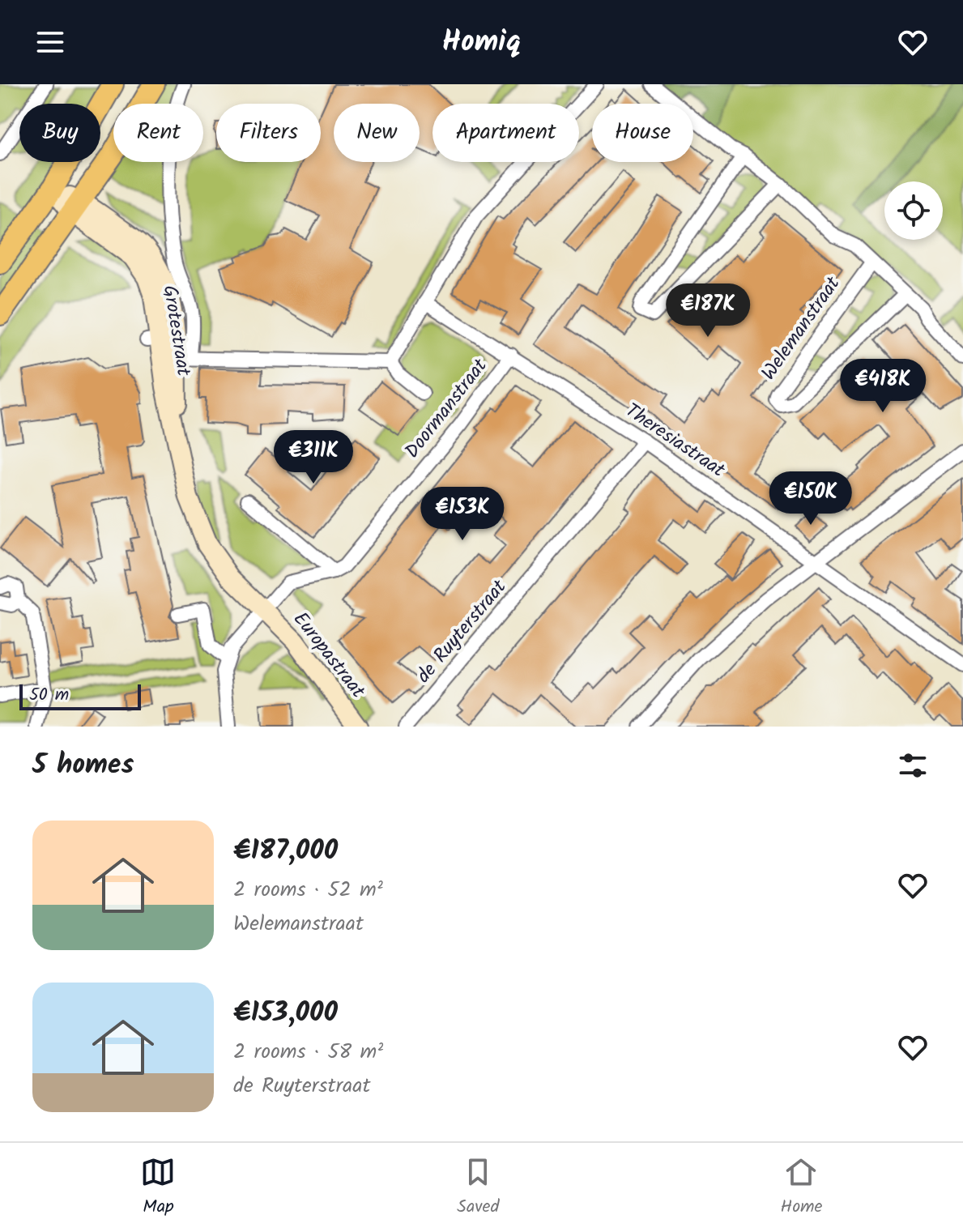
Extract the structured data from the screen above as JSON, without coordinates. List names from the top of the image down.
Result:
{
  "streets": {
    "street": [
      "Welemanstraat",
      "Grotestraat",
      "Doormanstraat",
      "Theresiastraat",
      "de Ruyterstraat",
      "Europastraat"
    ]
  },
  "crossings": [
    ["Grotestraat", "Europastraat"],
    ["Doormanstraat", "Theresiastraat"],
    ["Theresiastraat", "de Ruyterstraat"]
  ],
  "scale_bar": "50 m",
  "page": {
    "header": "Homiq",
    "chip": [
      "Buy",
      "Rent",
      "Filters",
      "New",
      "Apartment",
      "House"
    ],
    "price": [
      "€187K",
      "€418K",
      "€311K",
      "€150K",
      "€153K"
    ],
    "scale": "50 m",
    "heading": "5 homes",
    "list": [
      {
        "name": "€187,000",
        "note": "2 rooms · 52 m² · Welemanstraat"
      },
      {
        "name": "€153,000",
        "note": "2 rooms · 58 m² · de Ruyterstraat"
      }
    ],
    "tabs": ["Map", "Saved", "Home"]
  }
}
